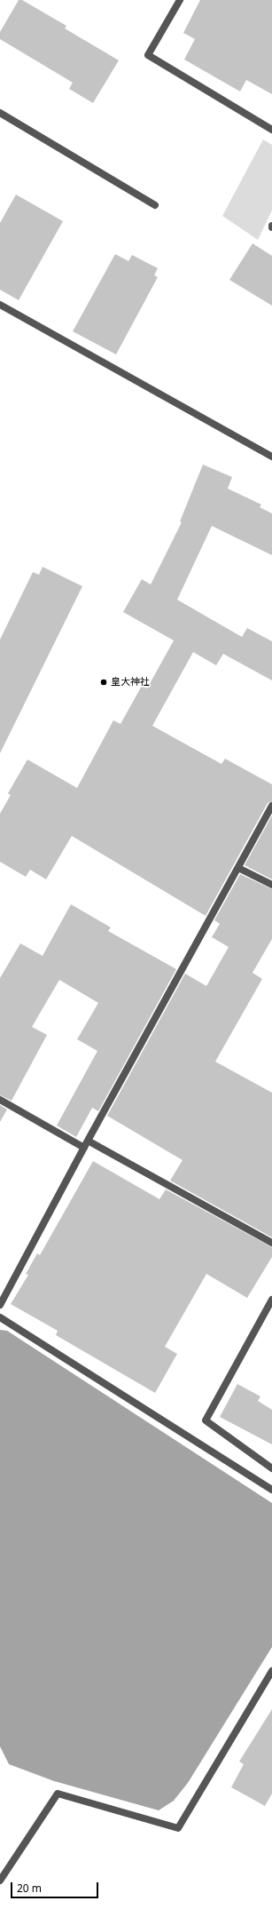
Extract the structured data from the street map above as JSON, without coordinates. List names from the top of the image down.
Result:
{
  "places": ["皇大神社"],
  "scale_bar": "20 m"
}
